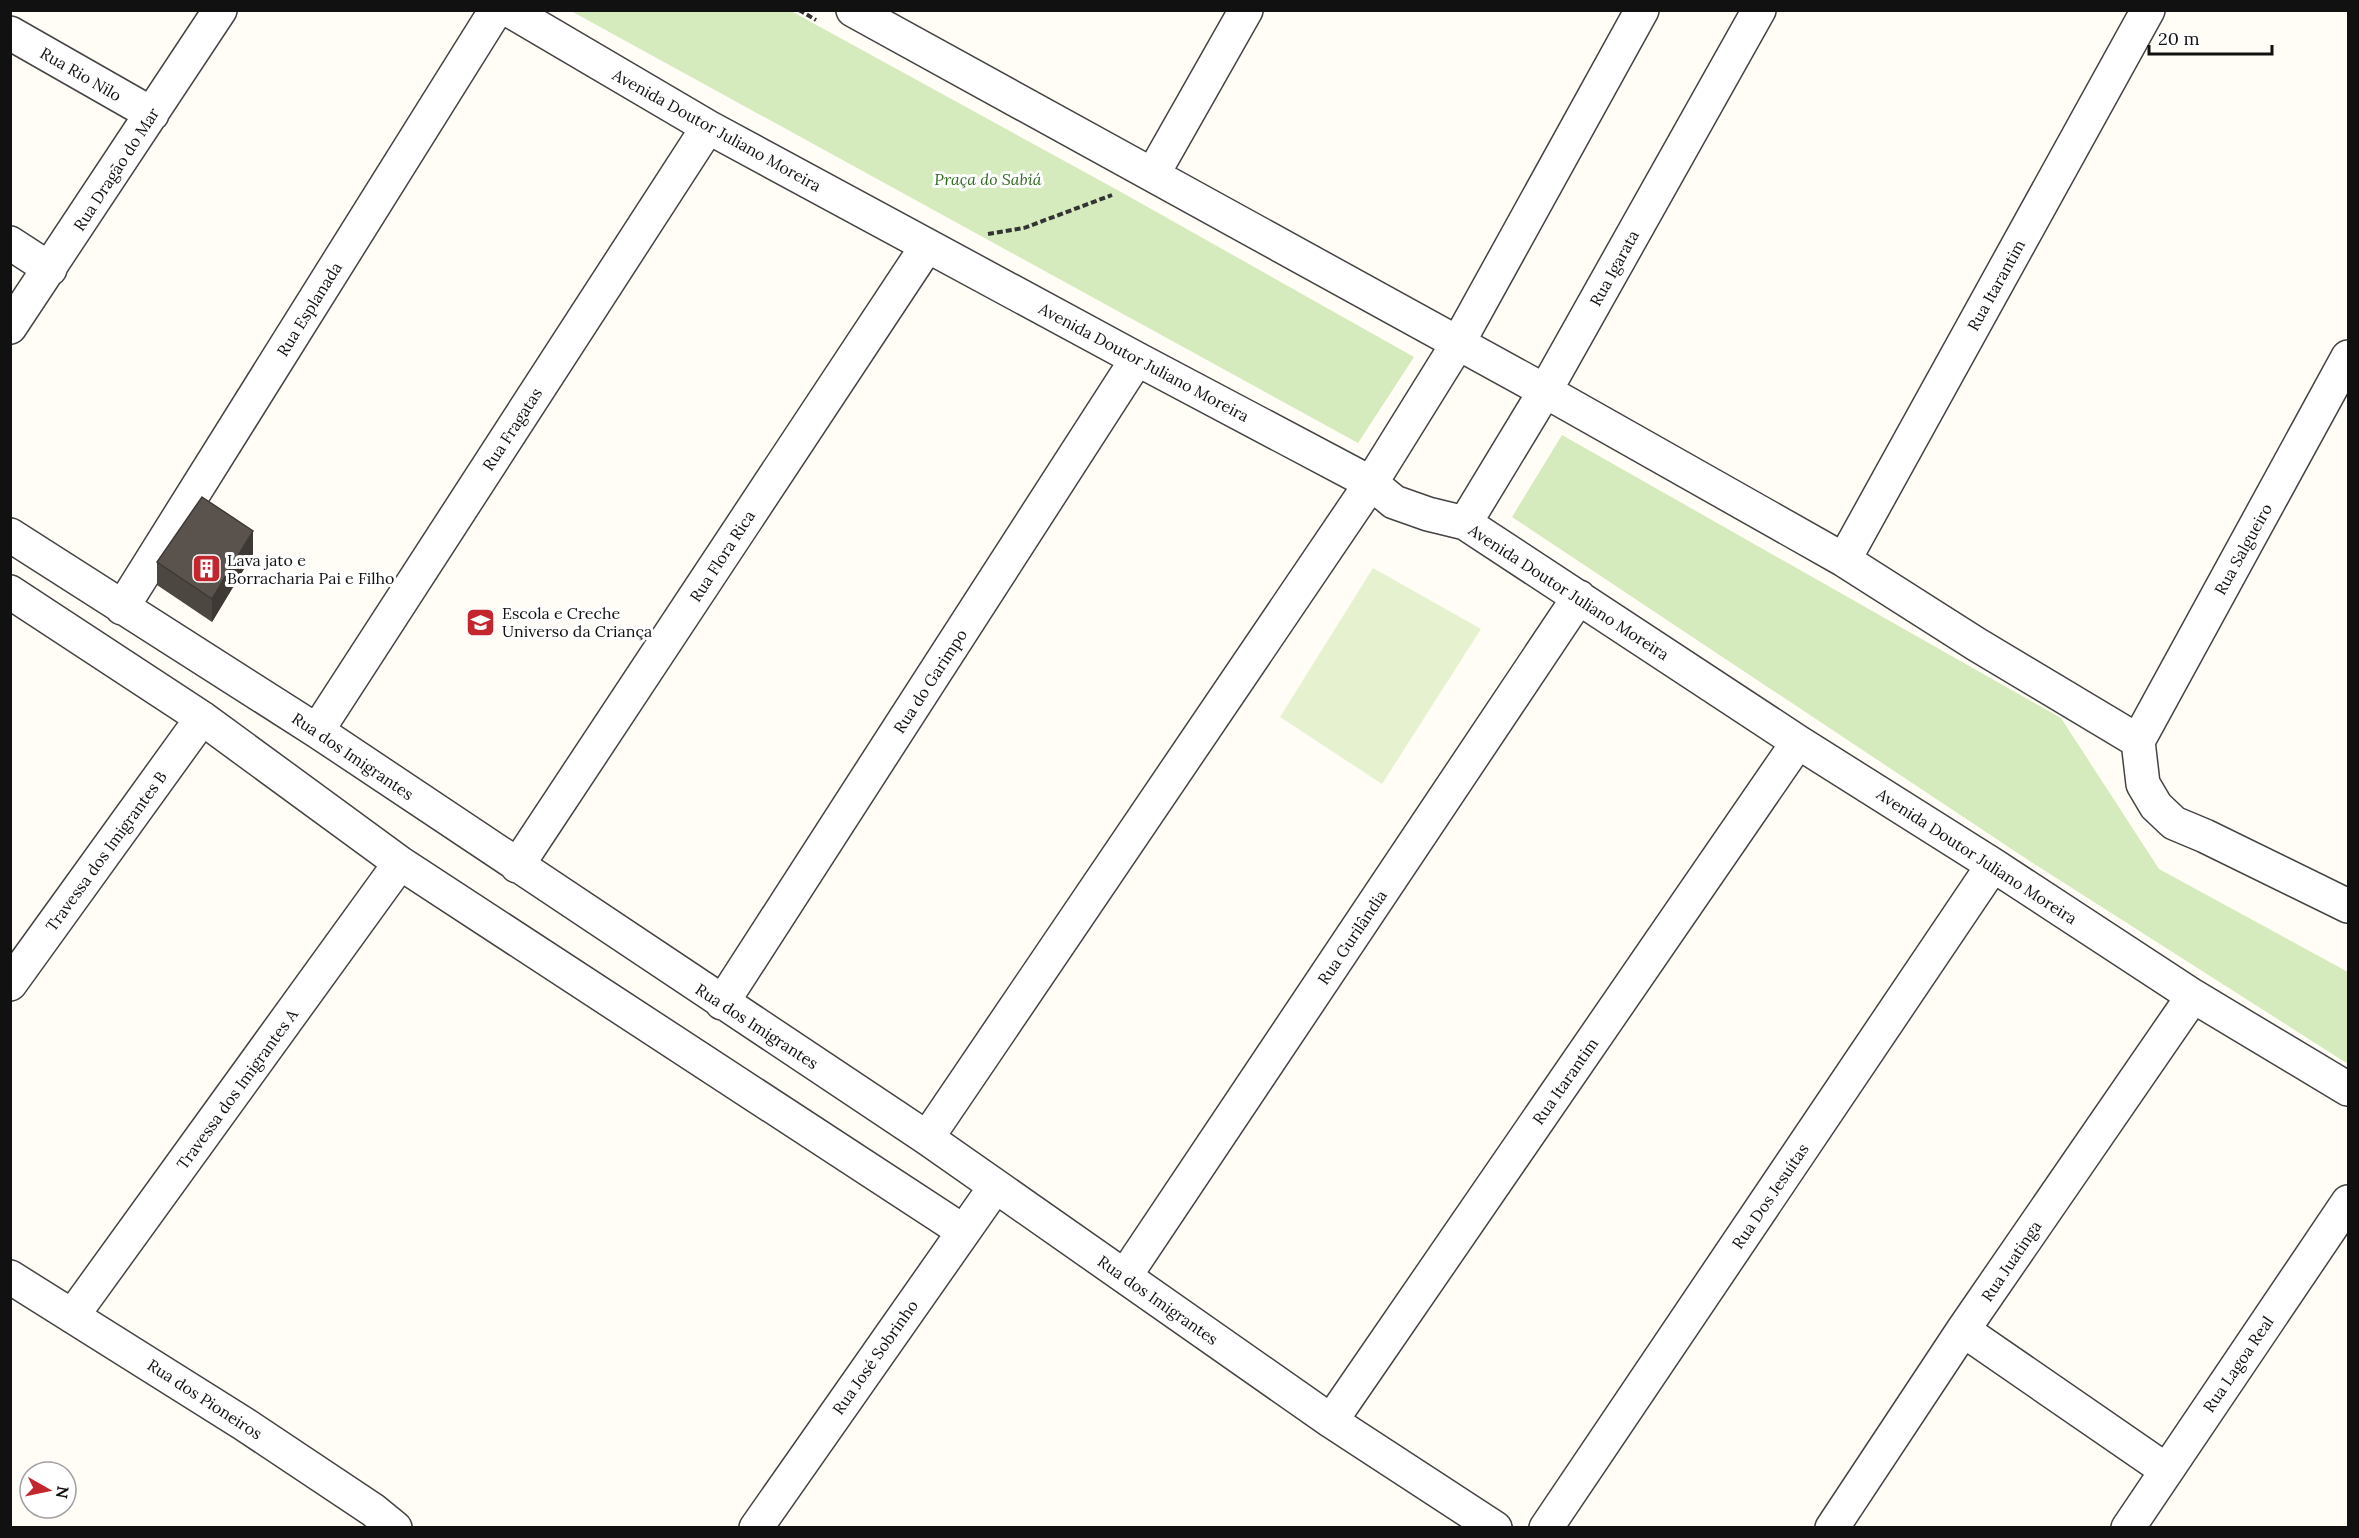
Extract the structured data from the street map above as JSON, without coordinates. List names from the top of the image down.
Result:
{
  "streets": {
    "street": [
      "Rua Rio Nilo",
      "Avenida Doutor Juliano Moreira",
      "Rua Dragão do Mar",
      "Rua Igarata",
      "Rua Itarantim",
      "Rua Esplanada",
      "Rua Fragatas",
      "Rua Salgueiro",
      "Rua Flora Rica",
      "Rua do Garimpo",
      "Rua dos Imigrantes",
      "Travessa dos Imigrantes B",
      "Rua Gurilândia",
      "Travessa dos Imigrantes A",
      "Rua Dos Jesuítas",
      "Rua Juatinga",
      "Rua José Sobrinho",
      "Rua Lagoa Real",
      "Rua dos Pioneiros"
    ]
  },
  "crossings": [
    ["Rua Rio Nilo", "Rua Dragão do Mar"],
    ["Avenida Doutor Juliano Moreira", "Rua Igarata"],
    ["Avenida Doutor Juliano Moreira", "Rua Itarantim"],
    ["Avenida Doutor Juliano Moreira", "Rua Fragatas"],
    ["Avenida Doutor Juliano Moreira", "Rua Flora Rica"],
    ["Avenida Doutor Juliano Moreira", "Rua do Garimpo"],
    ["Avenida Doutor Juliano Moreira", "Rua Gurilândia"],
    ["Avenida Doutor Juliano Moreira", "Rua Dos Jesuítas"],
    ["Avenida Doutor Juliano Moreira", "Rua Juatinga"],
    ["Rua Itarantim", "Rua dos Imigrantes"],
    ["Rua Esplanada", "Rua dos Imigrantes"],
    ["Rua Fragatas", "Rua dos Imigrantes"],
    ["Rua Flora Rica", "Rua dos Imigrantes"],
    ["Rua do Garimpo", "Rua dos Imigrantes"],
    ["Rua dos Imigrantes", "Rua Gurilândia"],
    ["Rua dos Imigrantes", "Rua José Sobrinho"],
    ["Travessa dos Imigrantes A", "Rua dos Pioneiros"]
  ],
  "parks": ["Praça do Sabiá"],
  "places": {
    "building": ["Lava jato e Borracharia Pai e Filho"],
    "school or university": ["Escola e Creche Universo da Criança"]
  },
  "scale_bar": "20 m",
  "north": "right"
}
